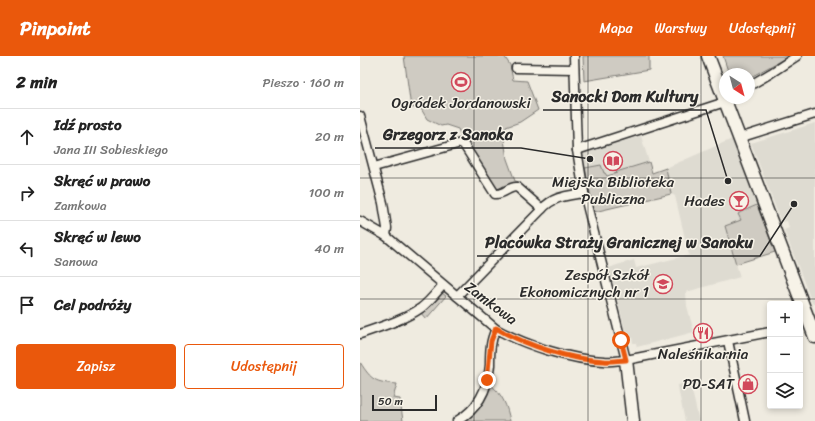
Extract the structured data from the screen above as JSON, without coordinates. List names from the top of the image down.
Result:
{
  "streets": {
    "street": ["Zamkowa"]
  },
  "places": {
    "sports": ["Ogródek Jordanowski"],
    "other": ["Grzegorz z Sanoka", "Sanocki Dom Kultury", "Placówka Straży Granicznej w Sanoku"],
    "library": ["Miejska Biblioteka Publiczna"],
    "bar": ["Hades"],
    "school or university": ["Zespół Szkół Ekonomicznych nr 1"],
    "restaurant": ["Naleśnikarnia"],
    "shop": ["PD-SAT"]
  },
  "scale_bar": "50 m",
  "north": "bottom right",
  "page": {
    "header": "Pinpoint",
    "nav": ["Mapa", "Warstwy", "Udostępnij"],
    "heading": ["2 min", "Pieszo · 160 m"],
    "list": [
      ["Idź prosto", "Jana III Sobieskiego", "20 m"],
      ["Skręć w prawo", "Zamkowa", "100 m"],
      ["Skręć w lewo", "Sanowa", "40 m"],
      "Cel podróży"
    ],
    "map_buttons": ["+", "−"],
    "buttons": ["Zapisz", "Udostępnij"],
    "scale": "50 m"
  }
}
